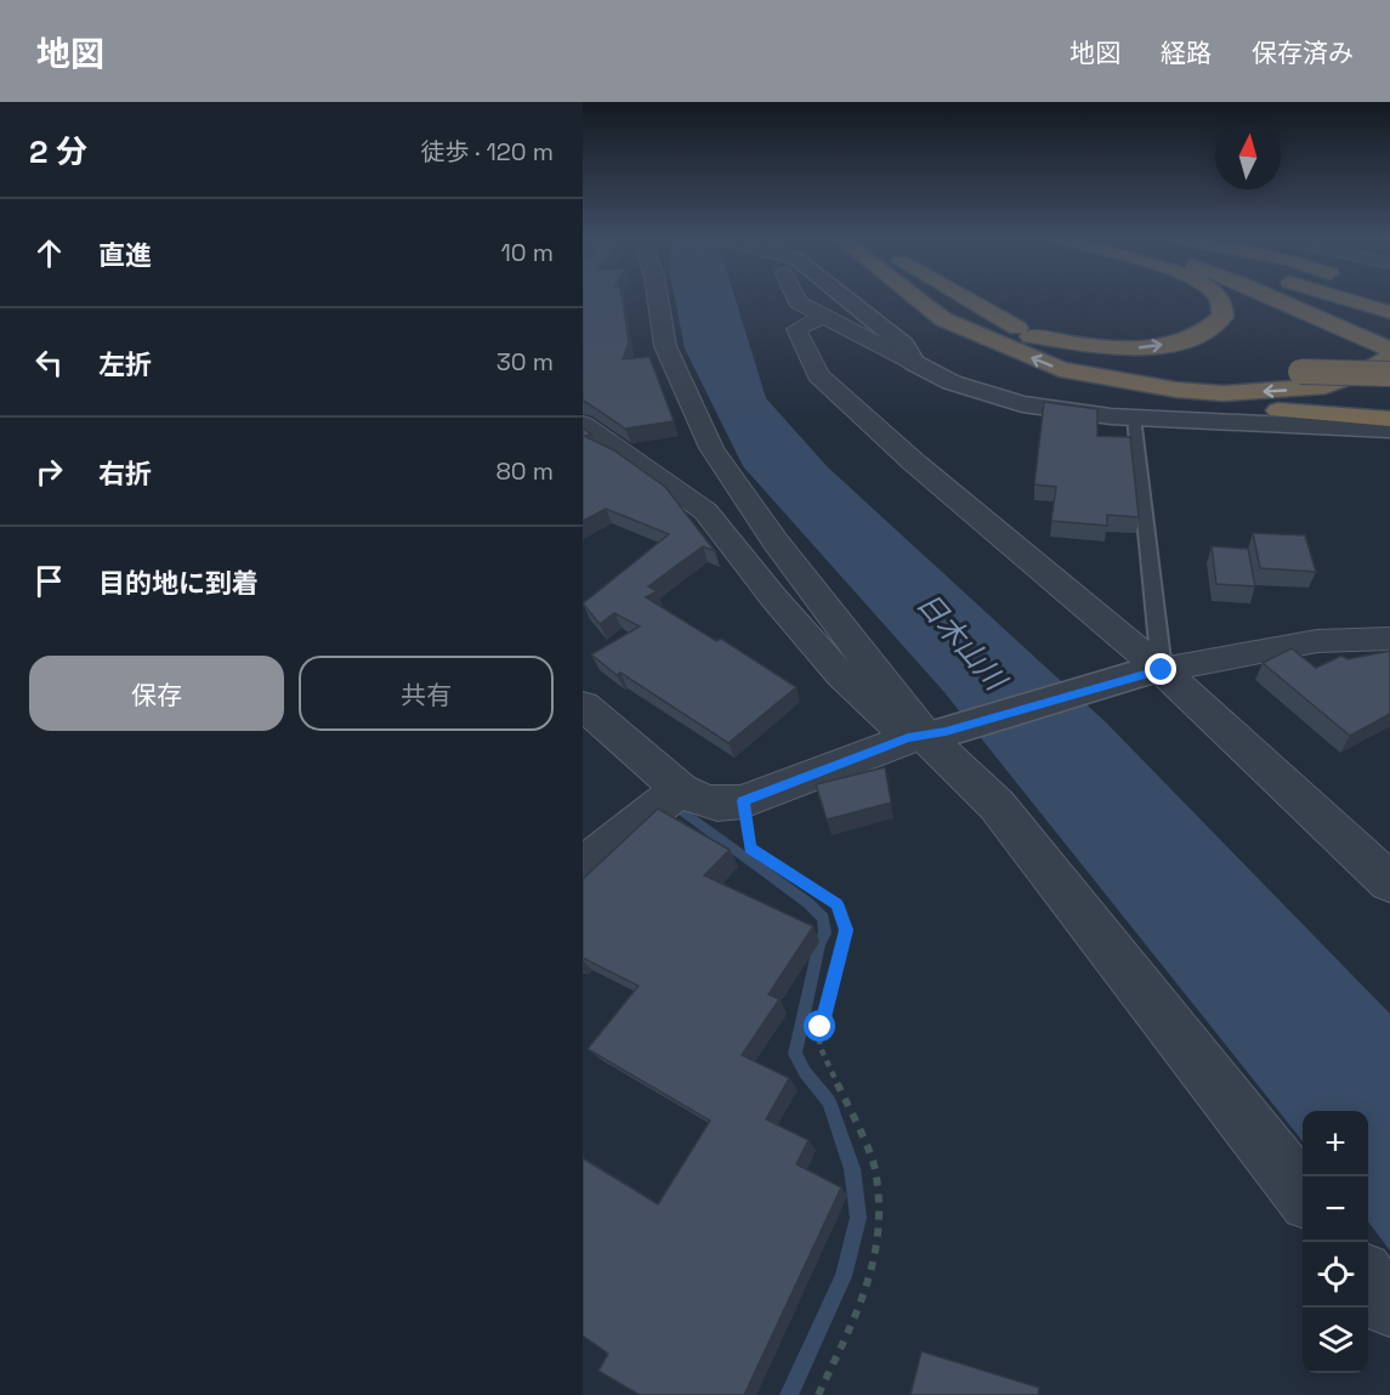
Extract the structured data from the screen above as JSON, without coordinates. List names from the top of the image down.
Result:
{
  "water": ["日木山川"],
  "north": "top",
  "page": {
    "header": "地図",
    "nav": ["地図", "経路", "保存済み"],
    "heading": ["2 分", "徒歩 · 120 m"],
    "list": [
      ["直進", "10 m"],
      ["左折", "30 m"],
      ["右折", "80 m"],
      "目的地に到着"
    ],
    "buttons": ["保存", "共有"],
    "map_buttons": ["+", "−"]
  }
}
